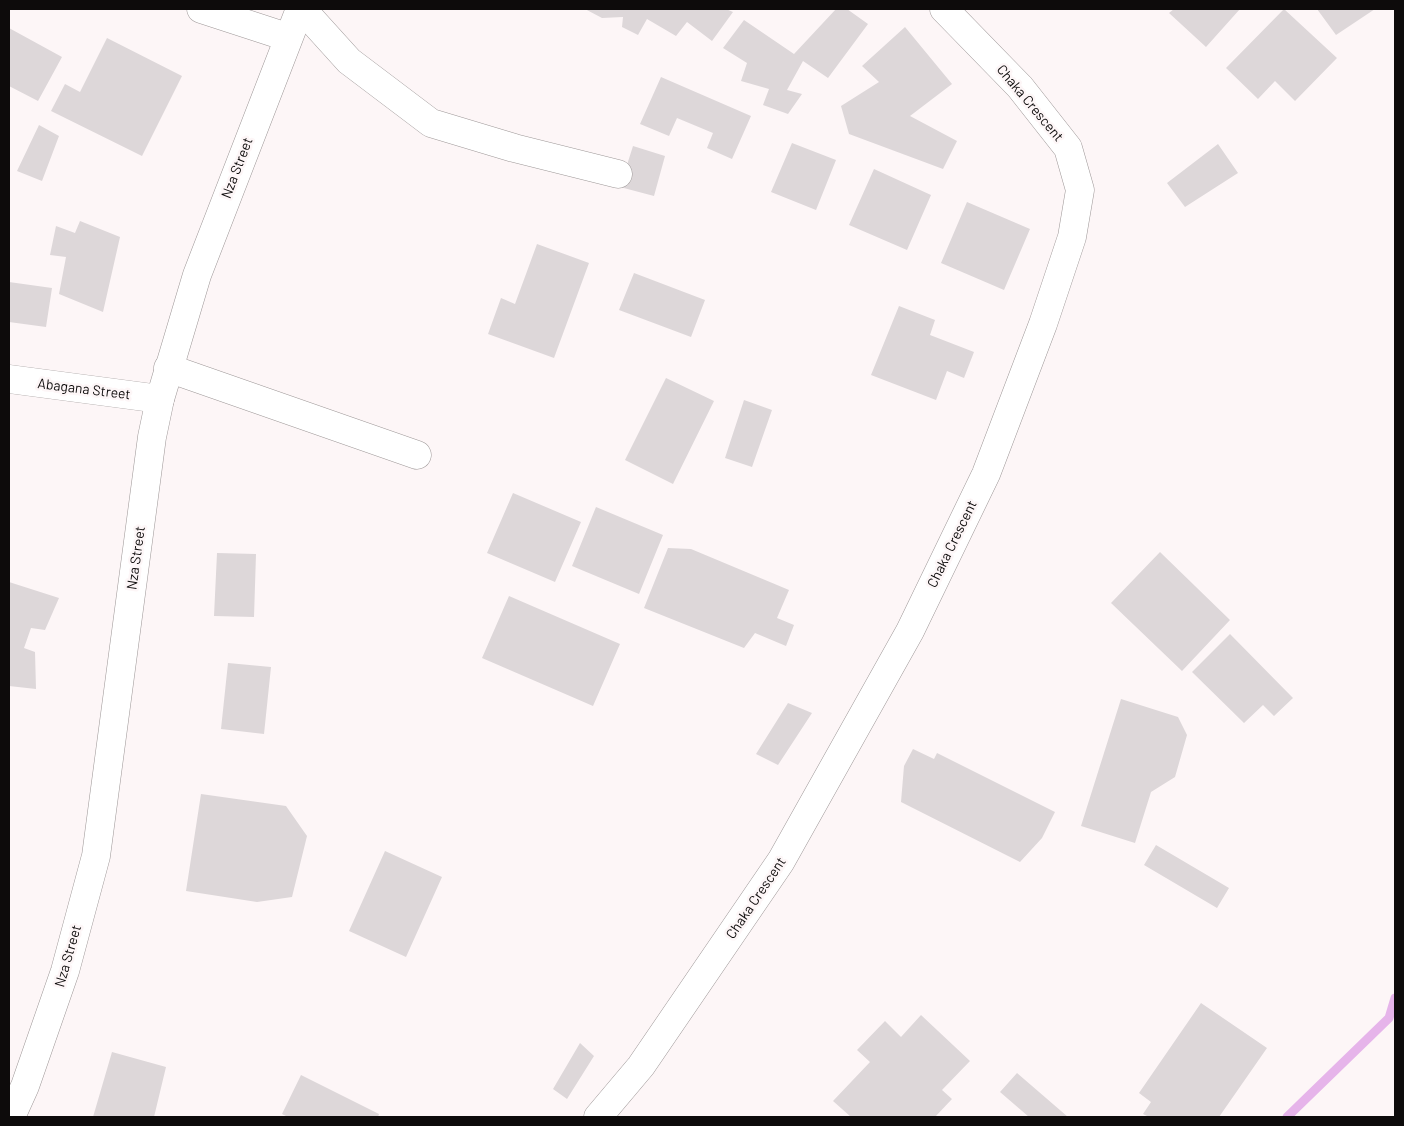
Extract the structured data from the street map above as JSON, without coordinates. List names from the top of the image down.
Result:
{
  "streets": {
    "street": ["Chaka Crescent", "Nza Street", "Abagana Street"]
  },
  "crossings": [
    ["Nza Street", "Abagana Street"]
  ]
}
